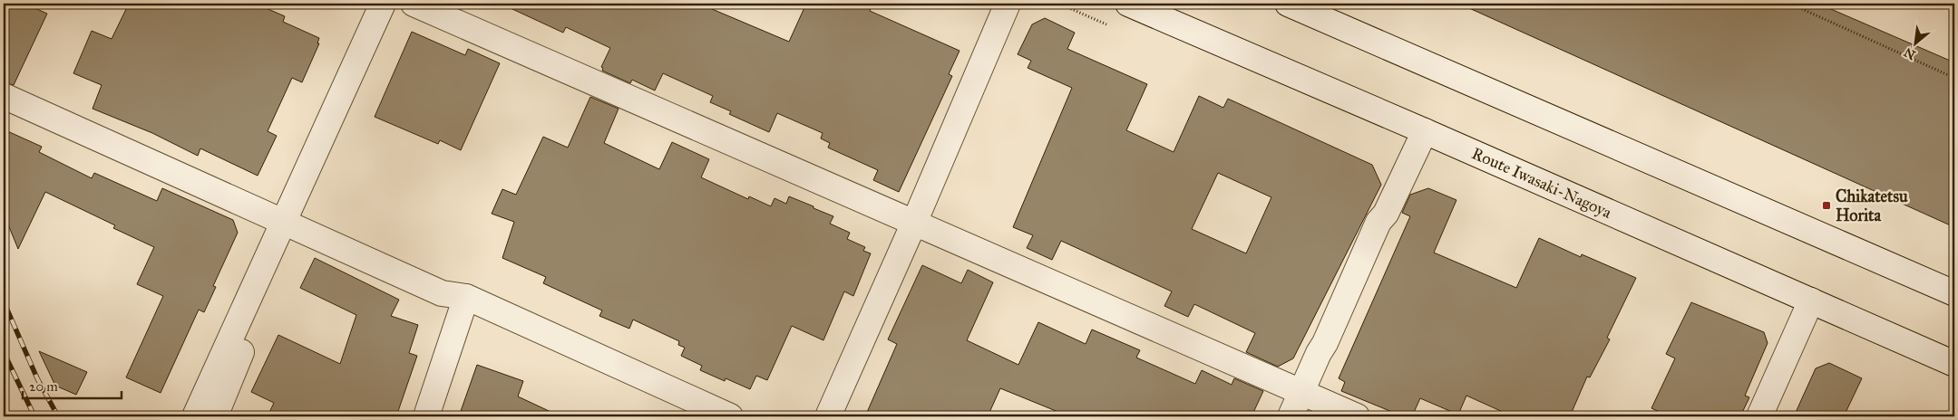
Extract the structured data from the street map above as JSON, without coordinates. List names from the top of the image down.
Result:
{
  "streets": {
    "street": ["Route Iwasaki-Nagoya"]
  },
  "places": {
    "transit": ["Chikatetsu Horita"]
  },
  "scale_bar": "20 m",
  "north": "bottom left"
}
